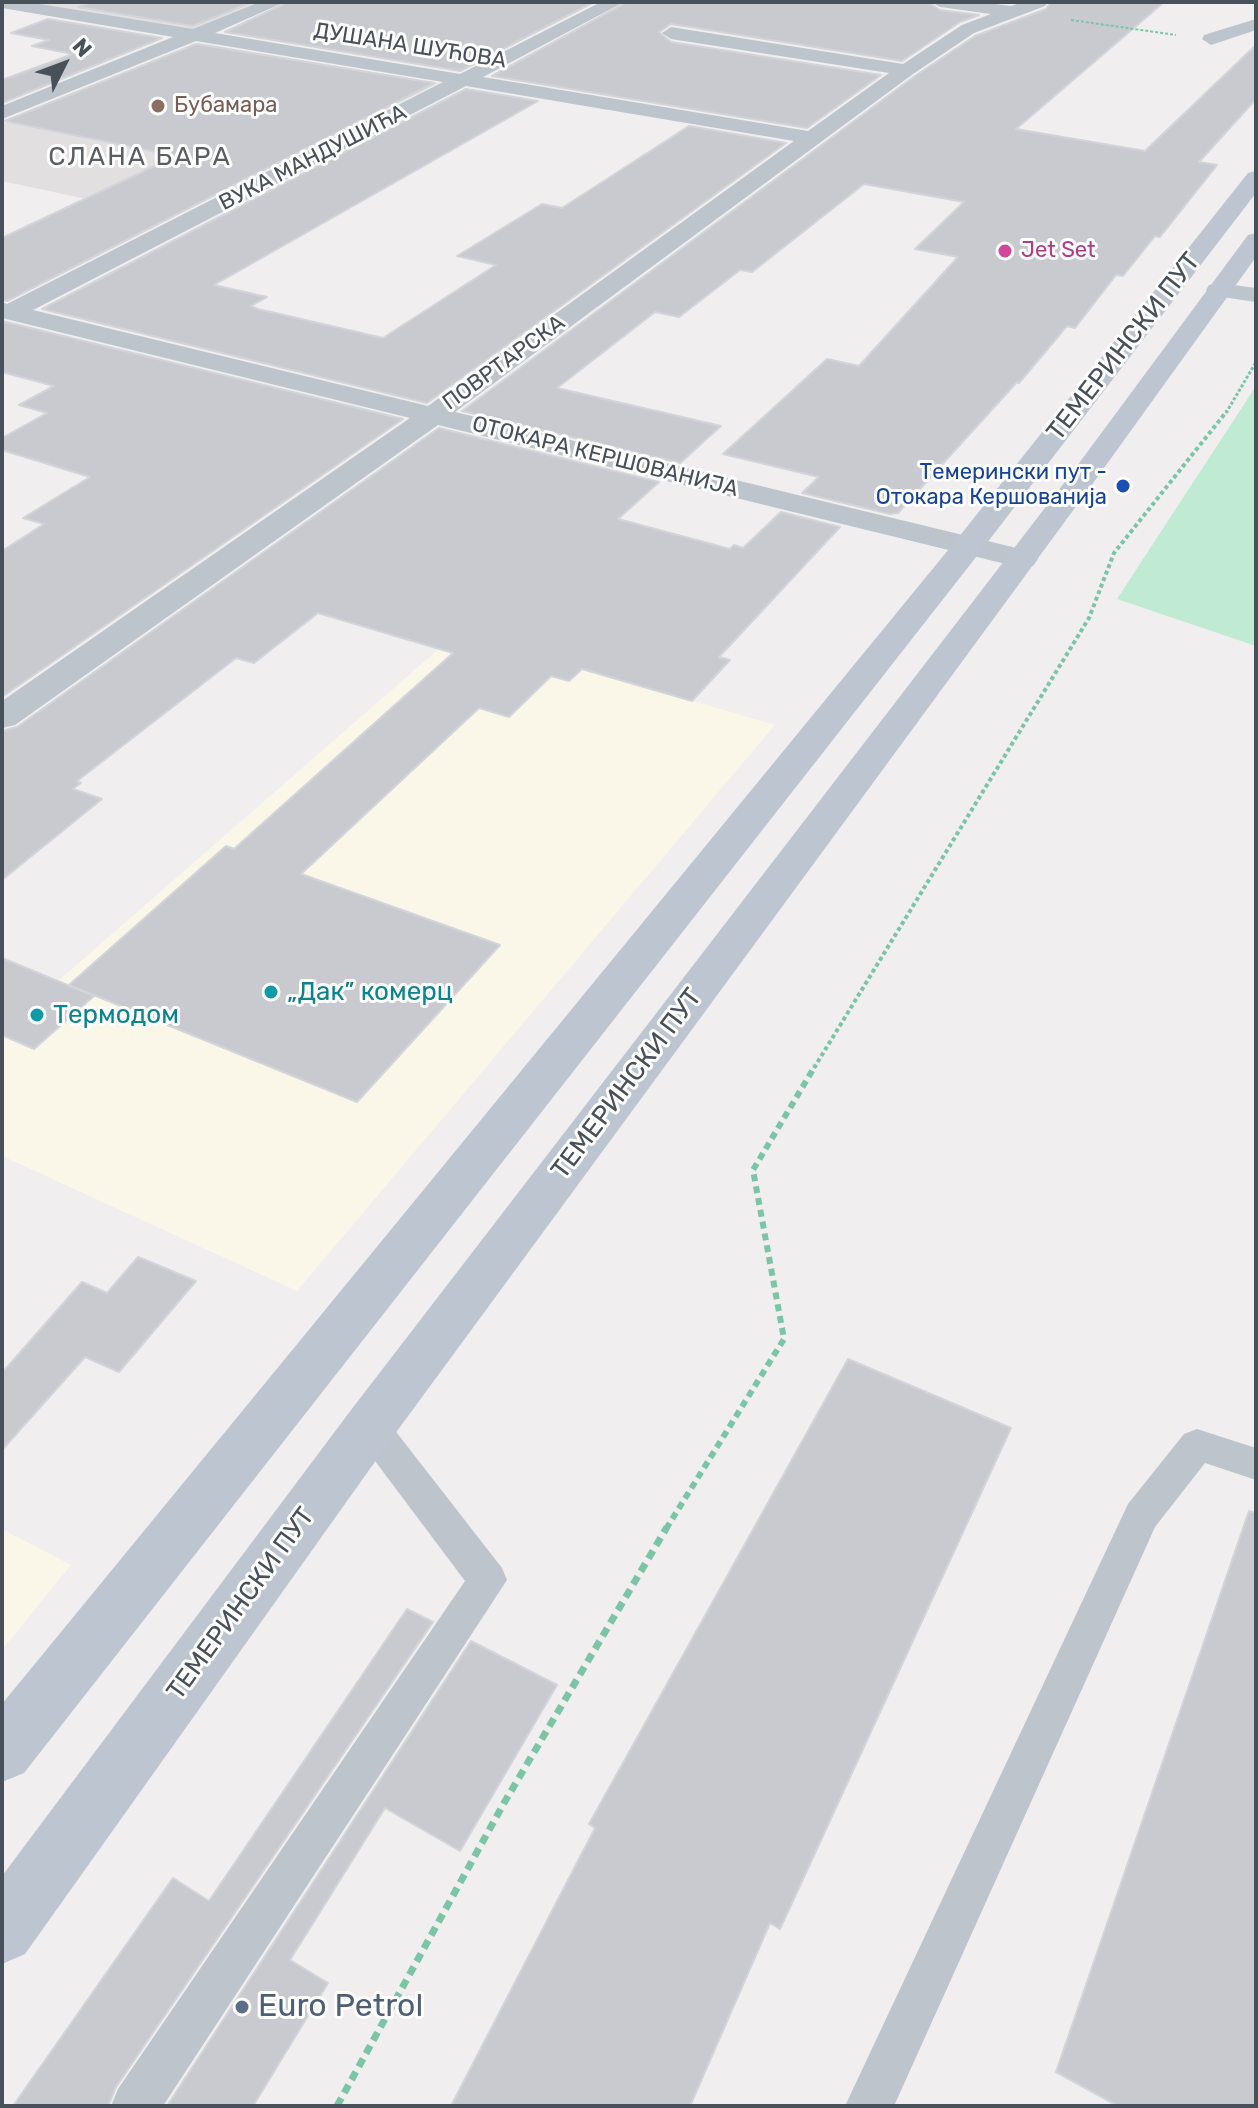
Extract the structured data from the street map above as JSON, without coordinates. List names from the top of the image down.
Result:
{
  "streets": {
    "main road": ["ТЕМЕРИНСКИ ПУТ"],
    "street": [
      "ДУШАНА ШУЋОВА",
      "ВУКА МАНДУШИЋА",
      "ПОВРТАРСКА",
      "ОТОКАРА КЕРШОВАНИЈА"
    ]
  },
  "crossings": [
    ["ДУШАНА ШУЋОВА", "ВУКА МАНДУШИЋА"],
    ["ДУШАНА ШУЋОВА", "ПОВРТАРСКА"],
    ["ВУКА МАНДУШИЋА", "ОТОКАРА КЕРШОВАНИЈА"],
    ["ТЕМЕРИНСКИ ПУТ", "ОТОКАРА КЕРШОВАНИЈА"],
    ["ПОВРТАРСКА", "ОТОКАРА КЕРШОВАНИЈА"]
  ],
  "districts": ["СЛАНА БАРА"],
  "places": [
    "Бубамара",
    "Jet Set",
    "Темерински пут - Отокара Кершованија",
    "„Дак” комерц",
    "Термодом",
    "Euro Petrol"
  ],
  "north": "top right"
}
